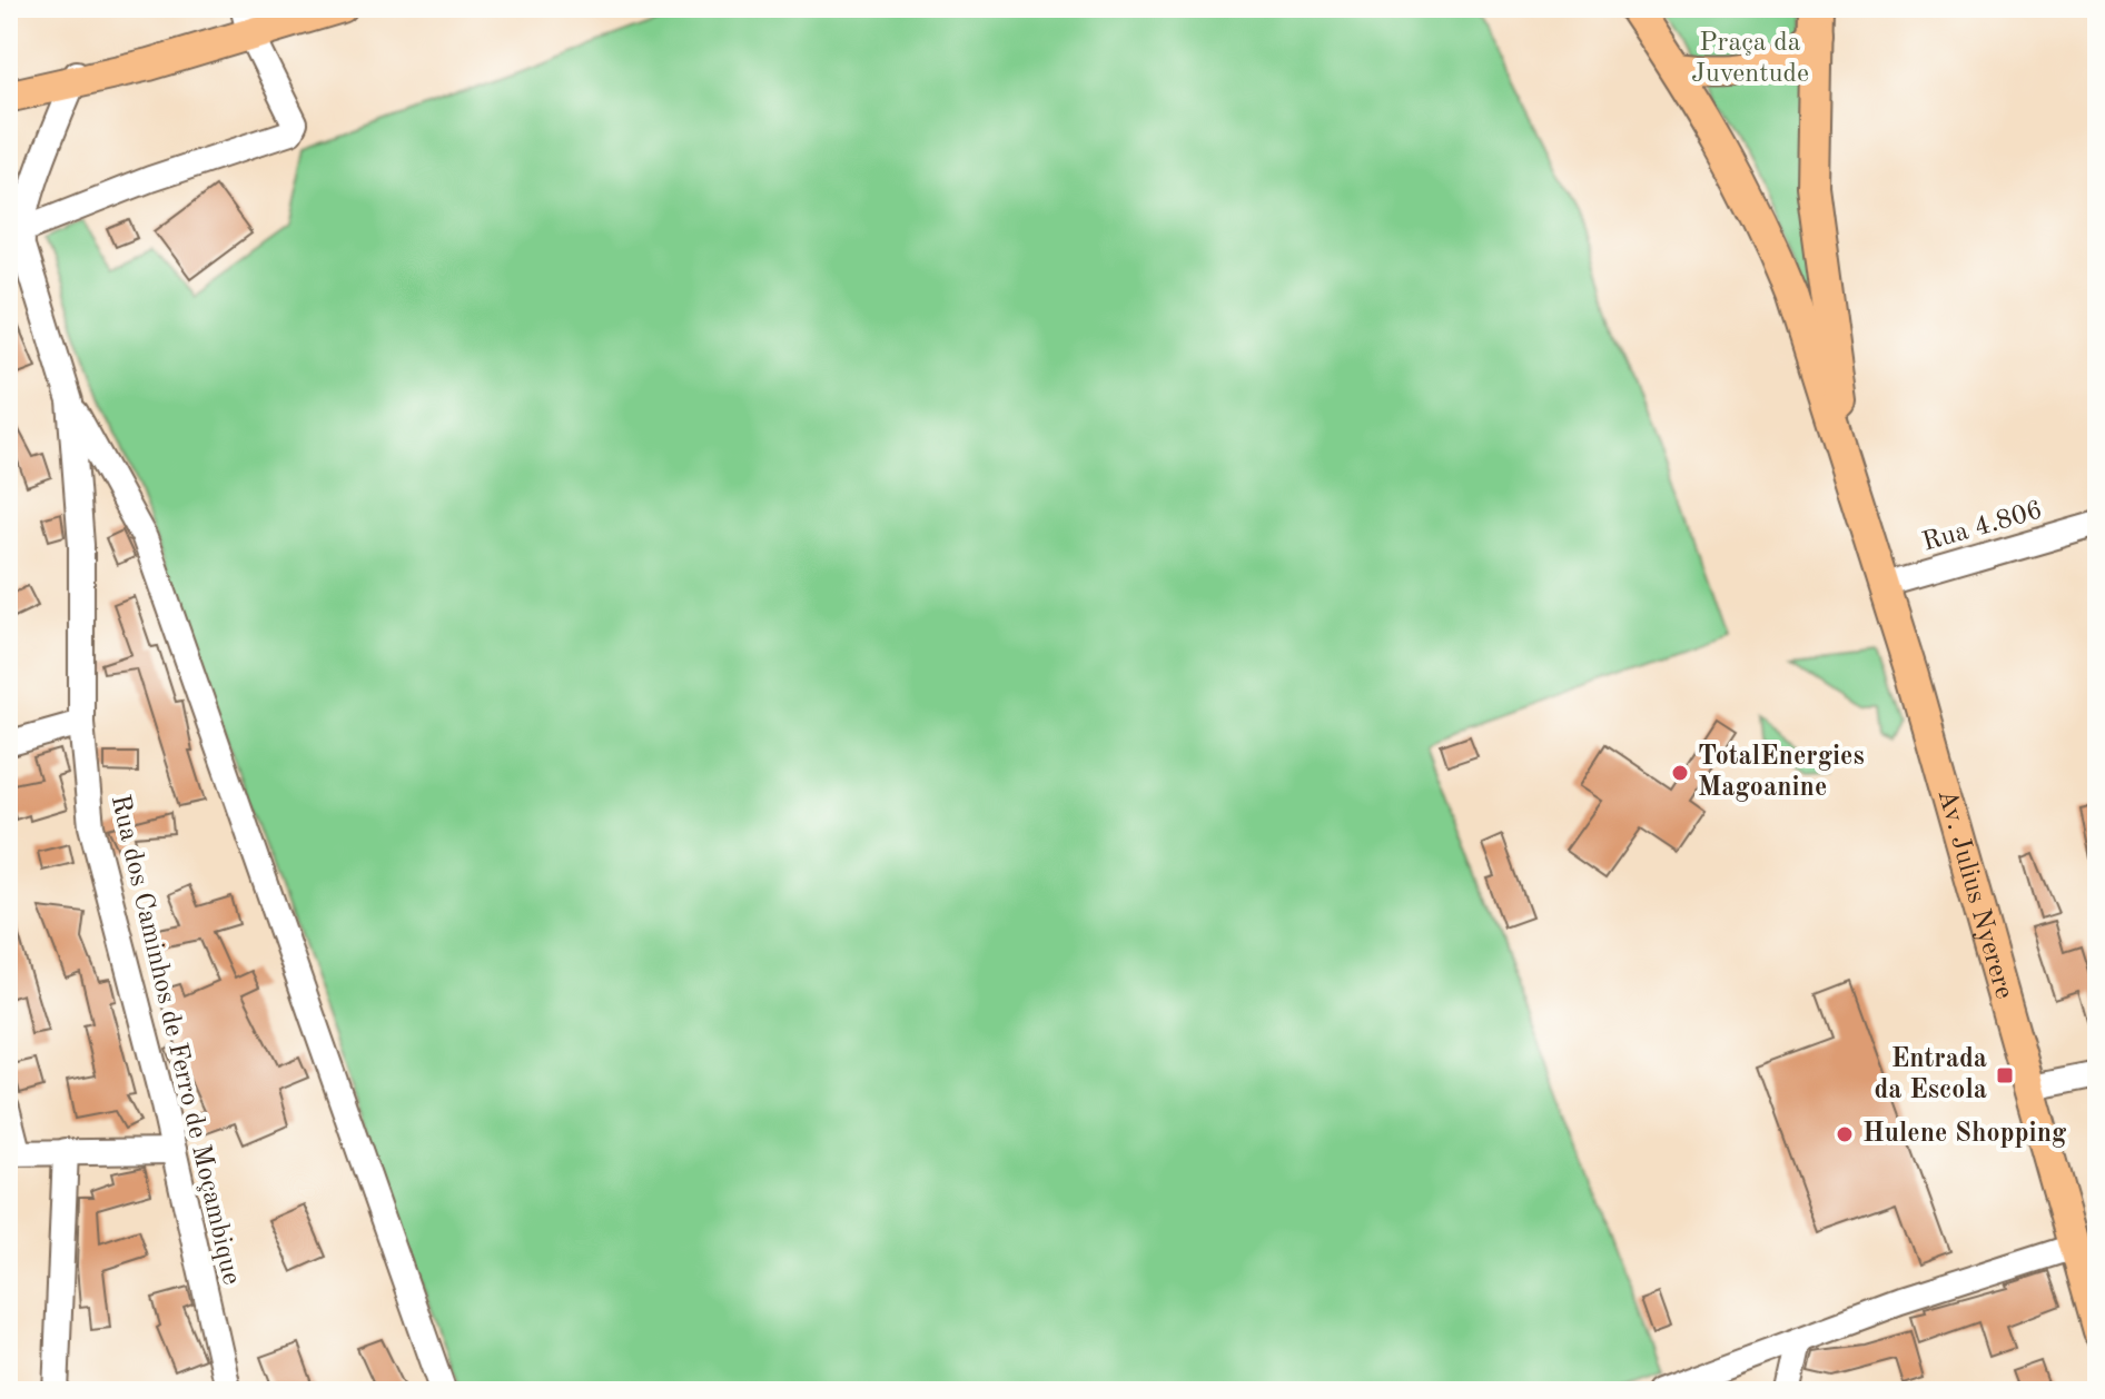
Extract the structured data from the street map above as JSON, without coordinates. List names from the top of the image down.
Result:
{
  "streets": {
    "main road": ["Av. Julius Nyerere"],
    "street": ["Rua 4.806", "Rua dos Caminhos de Ferro de Moçambique"]
  },
  "crossings": [
    ["Rua 4.806", "Av. Julius Nyerere"]
  ],
  "parks": ["Praça da Juventude"],
  "places": {
    "other": ["TotalEnergies Magoanine", "Hulene Shopping"],
    "transit": ["Entrada da Escola"]
  }
}
